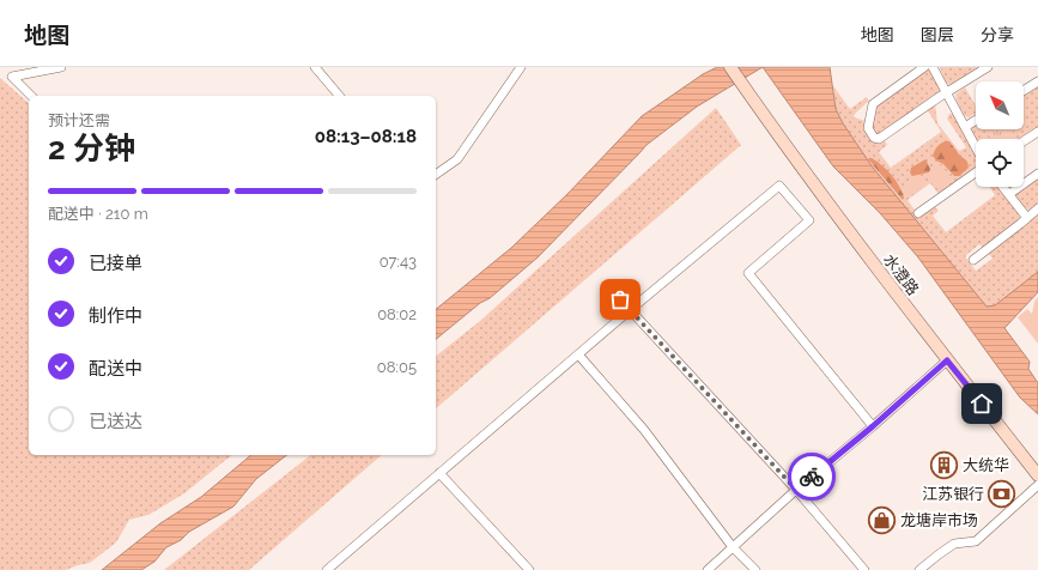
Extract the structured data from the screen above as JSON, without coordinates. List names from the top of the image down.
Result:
{
  "streets": {
    "street": ["水澄路"]
  },
  "places": {
    "building": ["大统华"],
    "bank": ["江苏银行"],
    "shop": ["龙塘岸市场"]
  },
  "north": "top left",
  "page": {
    "header": "地图",
    "nav": ["地图", "图层", "分享"],
    "heading": ["2 分钟", "预计还需", "08:13–08:18"],
    "bar": "配送中 · 210 m",
    "list": [
      ["已接单", "07:43"],
      ["制作中", "08:02"],
      ["配送中", "08:05"],
      "已送达"
    ]
  }
}
